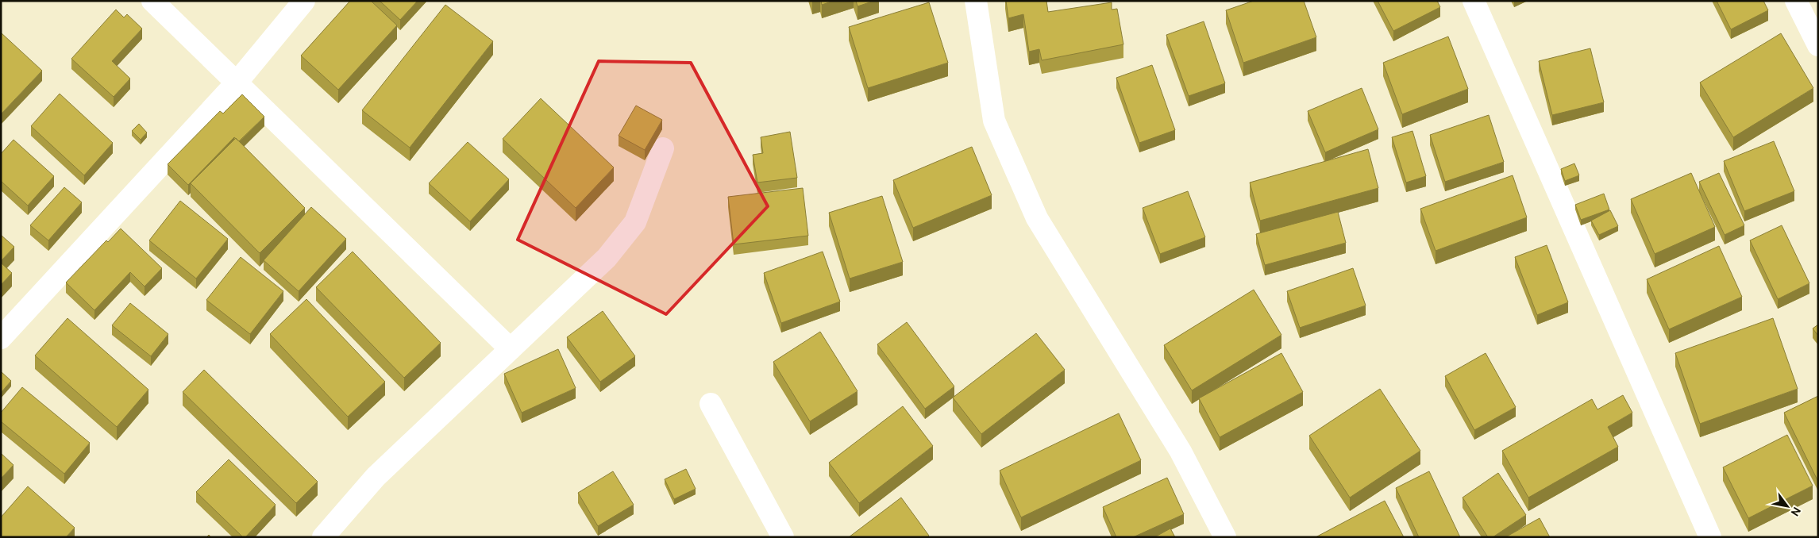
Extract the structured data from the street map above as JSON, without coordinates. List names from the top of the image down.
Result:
{
  "north": "bottom right"
}
